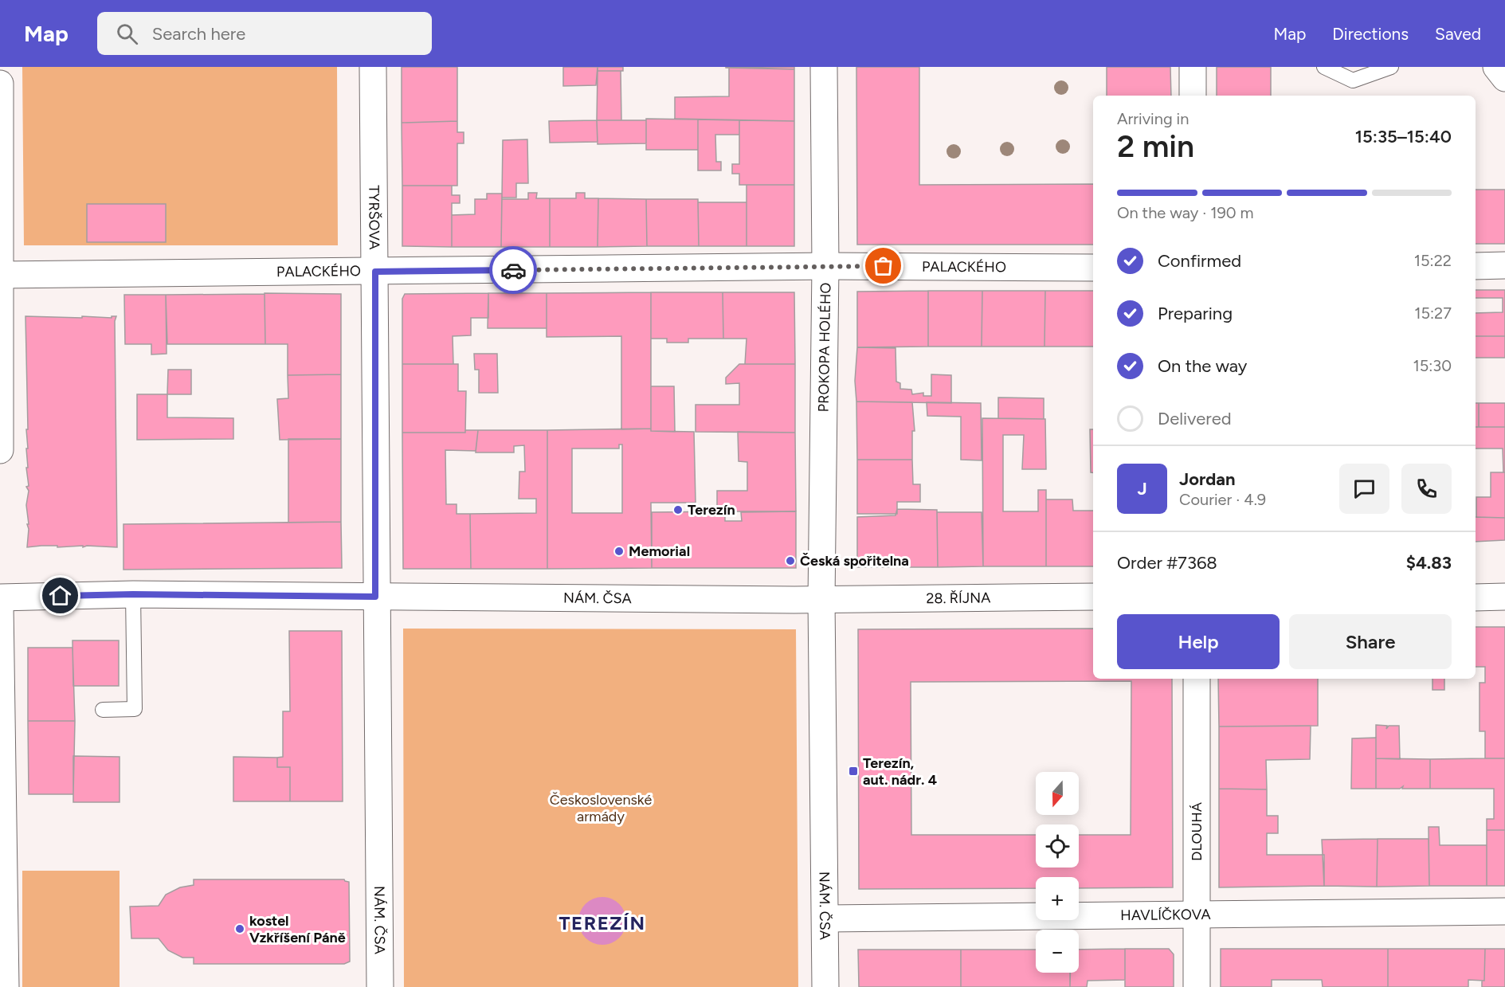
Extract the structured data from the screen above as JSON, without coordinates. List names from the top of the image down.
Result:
{
  "streets": {
    "street": [
      "TYRŠOVA",
      "PALACKÉHO",
      "PROKOPA HOLÉHO",
      "NÁM. ČSA",
      "28. ŘÍJNA",
      "DLOUHÁ",
      "HAVLÍČKOVA"
    ]
  },
  "crossings": [
    ["TYRŠOVA", "PALACKÉHO"],
    ["TYRŠOVA", "NÁM. ČSA"],
    ["PALACKÉHO", "PROKOPA HOLÉHO"],
    ["PROKOPA HOLÉHO", "NÁM. ČSA"],
    ["PROKOPA HOLÉHO", "28. ŘÍJNA"],
    ["NÁM. ČSA", "28. ŘÍJNA"],
    ["NÁM. ČSA", "HAVLÍČKOVA"],
    ["DLOUHÁ", "HAVLÍČKOVA"]
  ],
  "districts": ["TEREZÍN"],
  "parks": ["Československé armády"],
  "places": {
    "other": [
      "Terezín",
      "Memorial",
      "Česká spořitelna",
      "kostel Vzkříšení Páně"
    ],
    "transit": ["Terezín, aut. nádr. 4"]
  },
  "north": "bottom",
  "page": {
    "header": "Map",
    "search": "Search here",
    "nav": ["Map", "Directions", "Saved"],
    "heading": ["2 min", "Arriving in", "15:35–15:40"],
    "panel": [
      "Jordan",
      "Courier · 4.9",
      "Order #7368",
      "$4.83"
    ],
    "bar": "On the way · 190 m",
    "list": [
      ["Confirmed", "15:22"],
      ["Preparing", "15:27"],
      ["On the way", "15:30"],
      "Delivered"
    ],
    "round": "J",
    "buttons": ["Help", "Share"],
    "map_buttons": ["+", "−"]
  }
}
